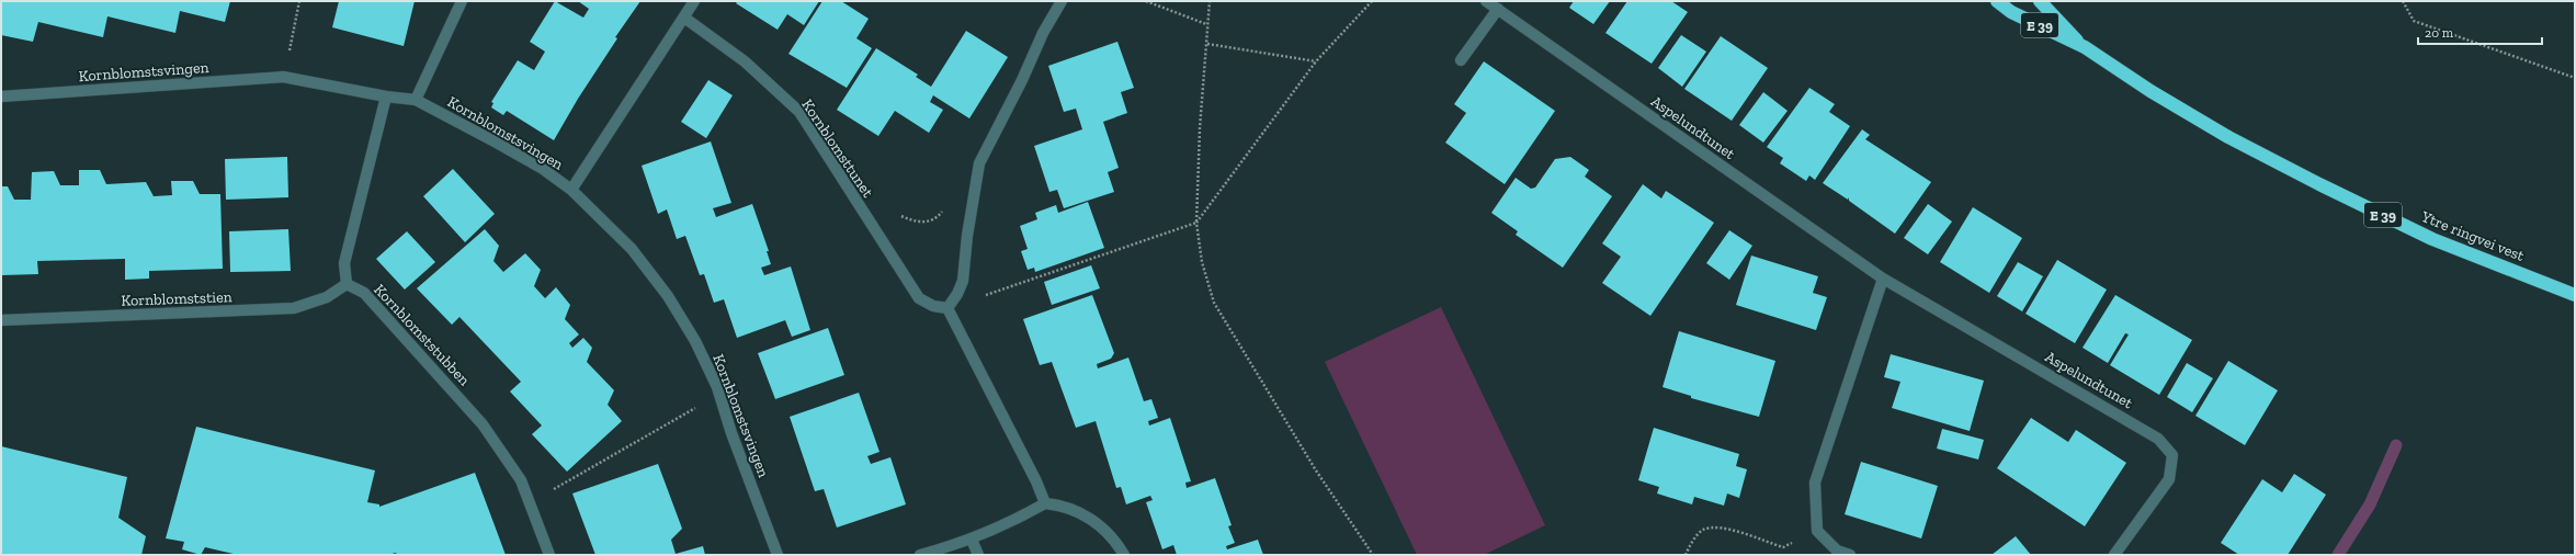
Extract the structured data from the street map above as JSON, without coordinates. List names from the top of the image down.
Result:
{
  "streets": {
    "highway": ["E 39", "Ytre ringvei vest"],
    "street": [
      "Kornblomstsvingen",
      "Aspelundtunet",
      "Kornblomsttunet",
      "Kornblomststien",
      "Kornblomststubben"
    ]
  },
  "crossings": [
    ["E 39", "Ytre ringvei vest"],
    ["Kornblomststien", "Kornblomststubben"]
  ],
  "scale_bar": "20 m"
}
